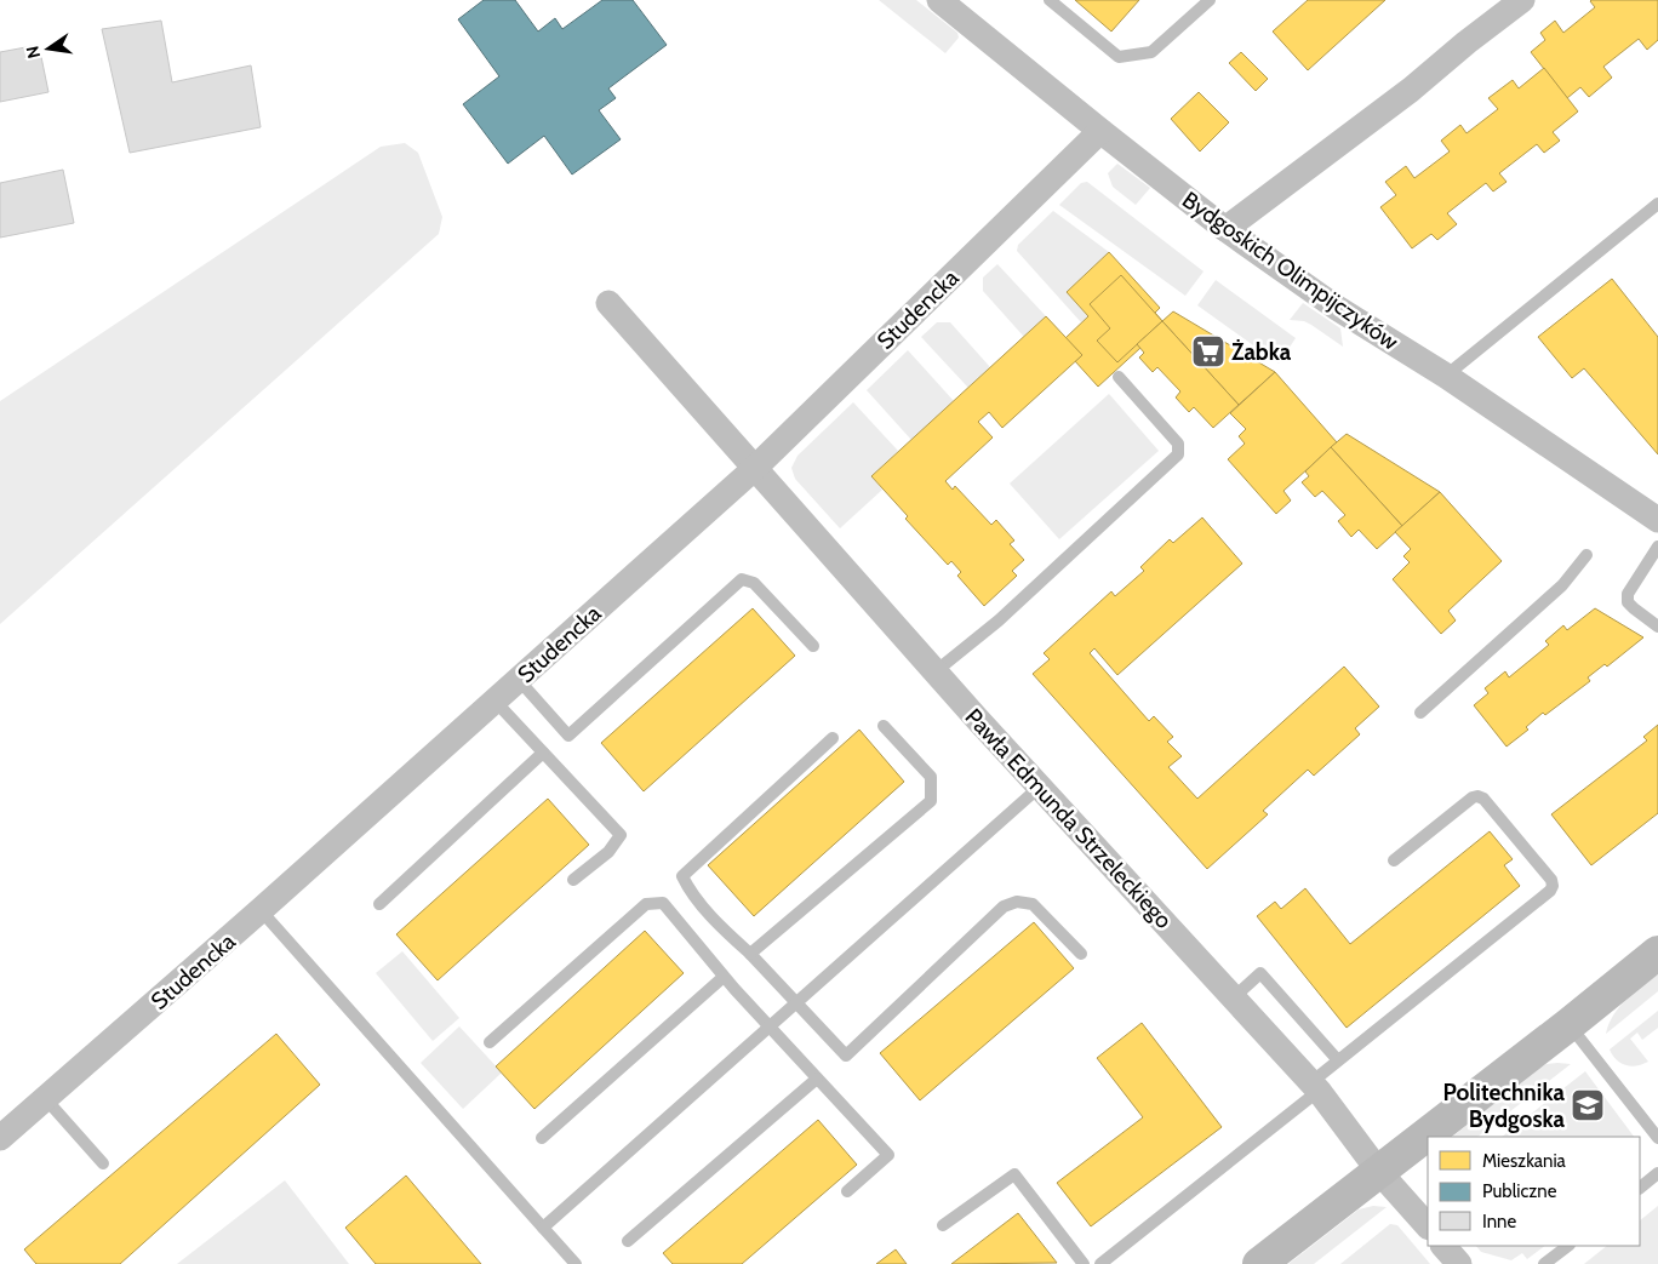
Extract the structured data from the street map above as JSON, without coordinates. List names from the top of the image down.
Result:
{
  "streets": {
    "street": ["Bydgoskich Olimpijczyków", "Studencka", "Pawła Edmunda Strzeleckiego"]
  },
  "crossings": [
    ["Bydgoskich Olimpijczyków", "Studencka"],
    ["Studencka", "Pawła Edmunda Strzeleckiego"]
  ],
  "places": {
    "supermarket": ["Żabka"],
    "school or university": ["Politechnika Bydgoska"]
  },
  "legend": ["Mieszkania", "Publiczne", "Inne"],
  "north": "left"
}
